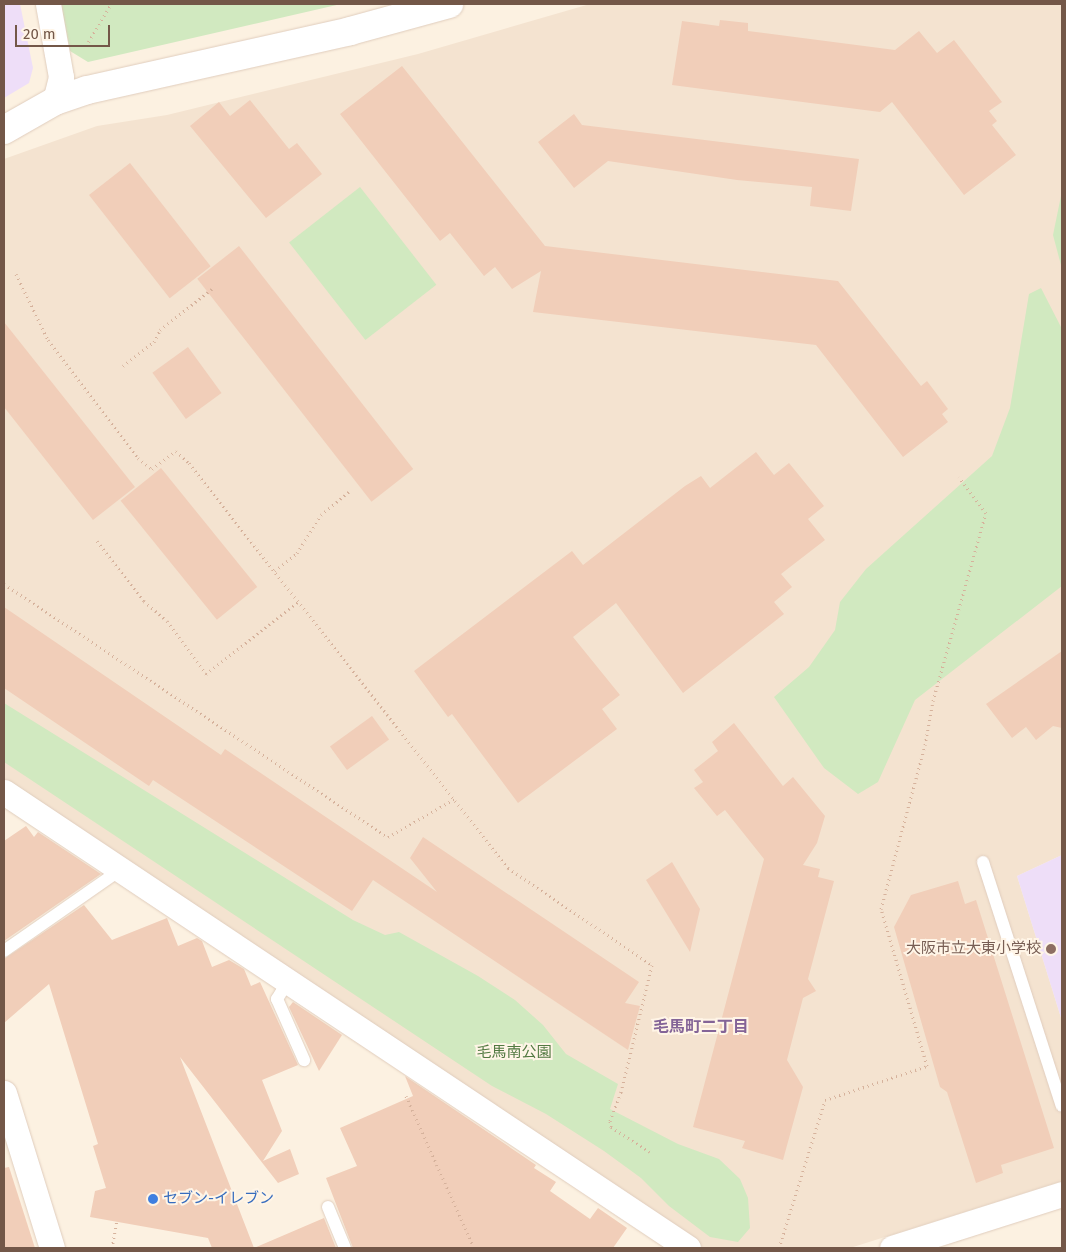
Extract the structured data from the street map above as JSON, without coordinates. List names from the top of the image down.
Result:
{
  "districts": ["毛馬町二丁目"],
  "parks": ["毛馬南公園"],
  "places": ["大阪市立大東小学校", "セブン-イレブン"],
  "scale_bar": "20 m"
}
